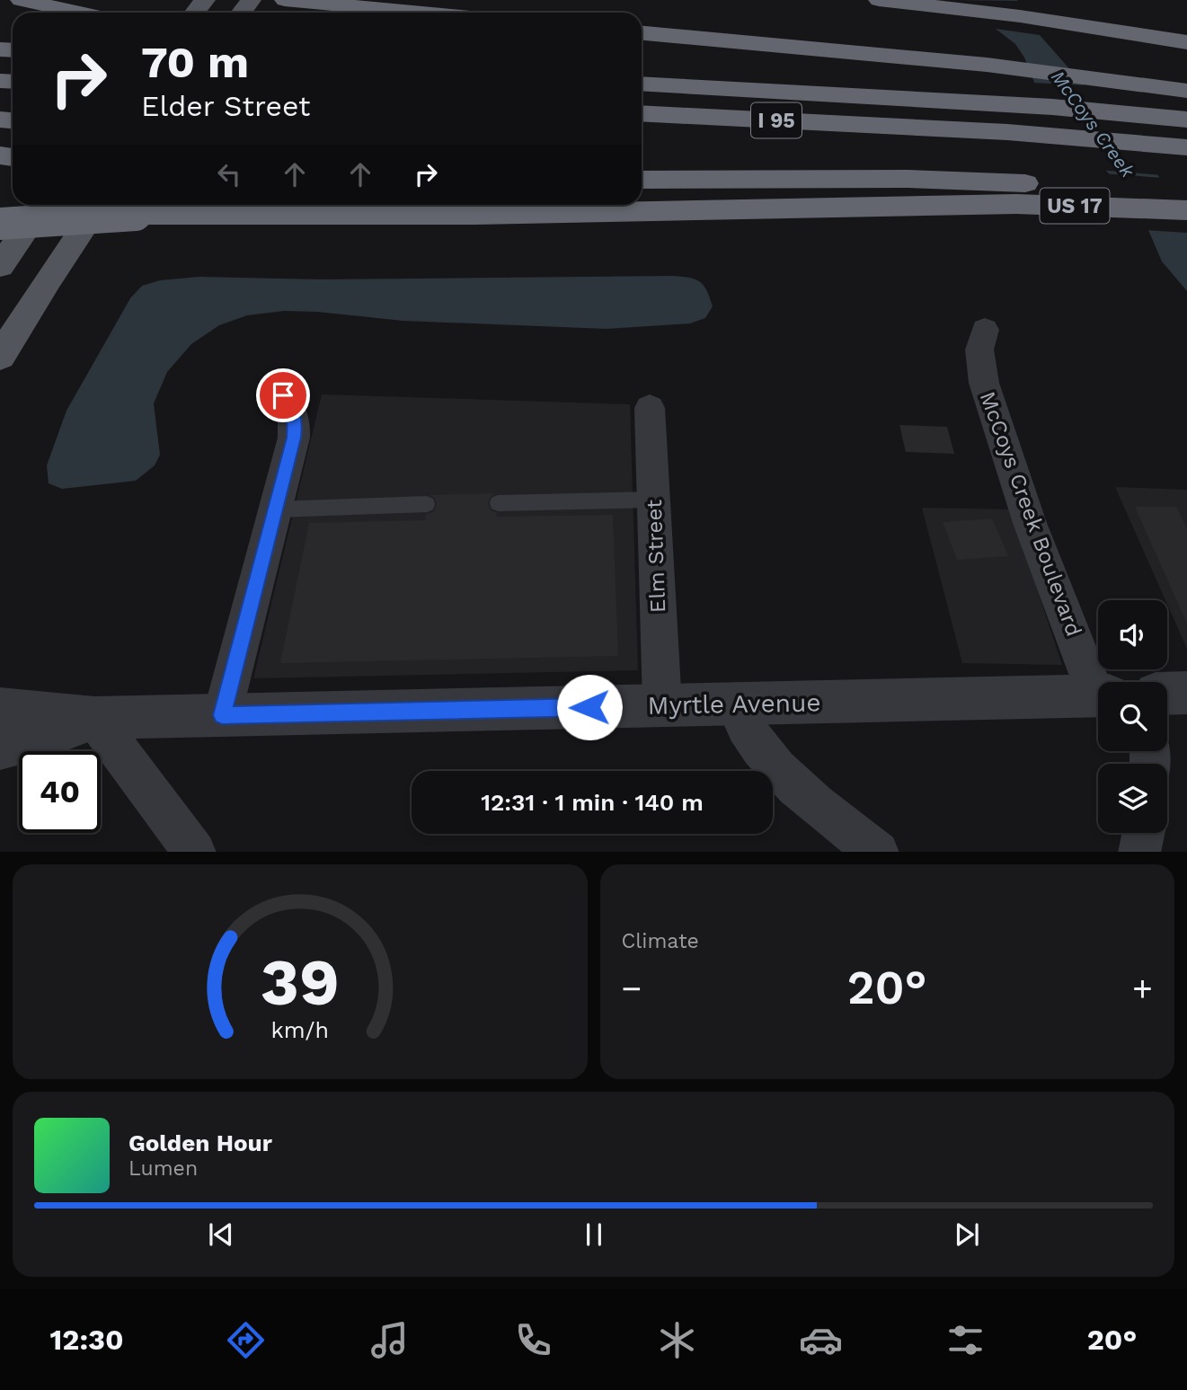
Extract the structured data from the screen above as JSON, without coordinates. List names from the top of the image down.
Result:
{
  "streets": {
    "highway": ["I 95", "US 17"],
    "street": ["McCoys Creek Boulevard", "Elm Street", "Myrtle Avenue"]
  },
  "crossings": [
    ["Elm Street", "Myrtle Avenue"]
  ],
  "water": ["McCoys Creek"],
  "page": {
    "turn": ["70 m", "Elder Street"],
    "limit": "40",
    "trip": "12:31 · 1 min · 140 m",
    "tile": "Climate",
    "heat": ["−", "20°", "+"],
    "song": ["Golden Hour", "Lumen"],
    "tabs": ["12:30", "20°"],
    "gauge": ["39", "km/h"]
  }
}
